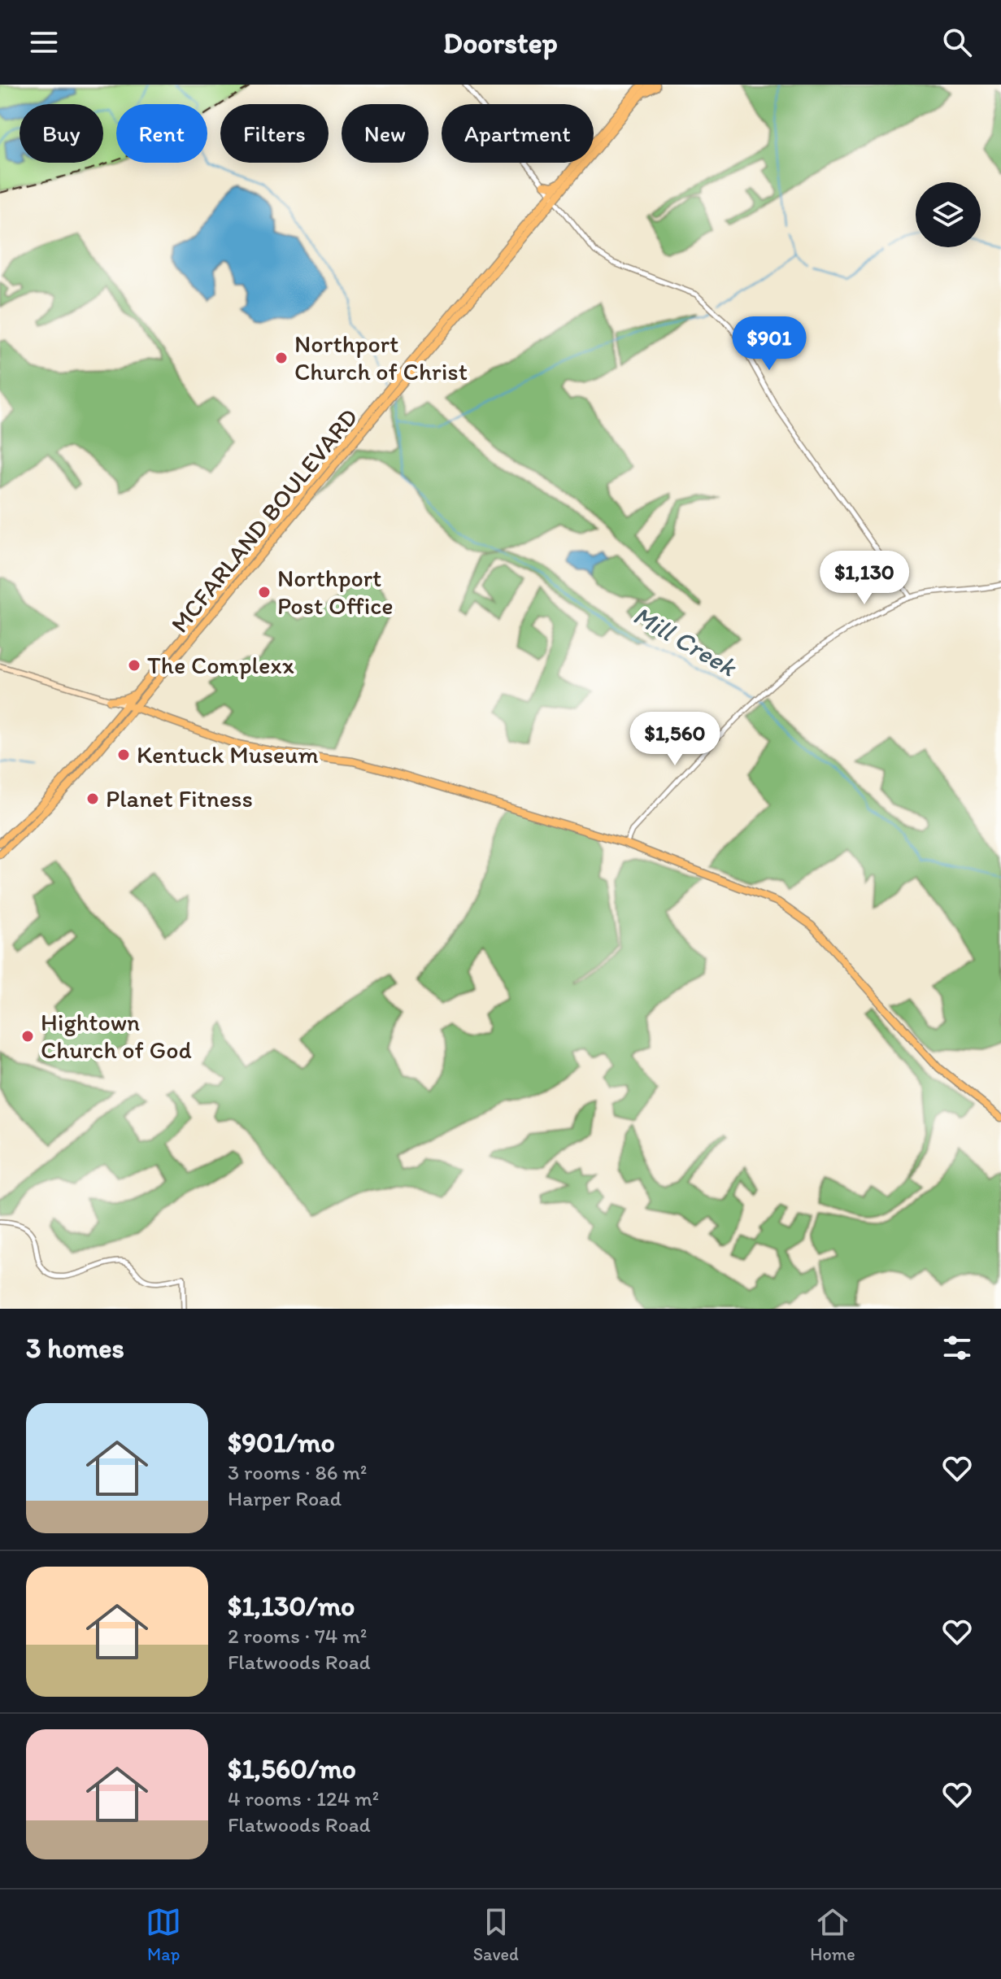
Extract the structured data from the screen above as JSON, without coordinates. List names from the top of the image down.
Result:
{
  "streets": {
    "highway": ["MCFARLAND BOULEVARD"]
  },
  "water": ["Mill Creek"],
  "places": [
    "Northport Church of Christ",
    "Northport Post Office",
    "The Complexx",
    "Kentuck Museum",
    "Planet Fitness",
    "Hightown Church of God"
  ],
  "page": {
    "header": "Doorstep",
    "chip": [
      "Buy",
      "Rent",
      "Filters",
      "New",
      "Apartment"
    ],
    "price": ["$901", "$1,130", "$1,560"],
    "heading": "3 homes",
    "list": [
      {
        "name": "$901/mo",
        "note": "3 rooms · 86 m² · Harper Road"
      },
      {
        "name": "$1,130/mo",
        "note": "2 rooms · 74 m² · Flatwoods Road"
      },
      {
        "name": "$1,560/mo",
        "note": "4 rooms · 124 m² · Flatwoods Road"
      }
    ],
    "tabs": ["Map", "Saved", "Home"]
  }
}
